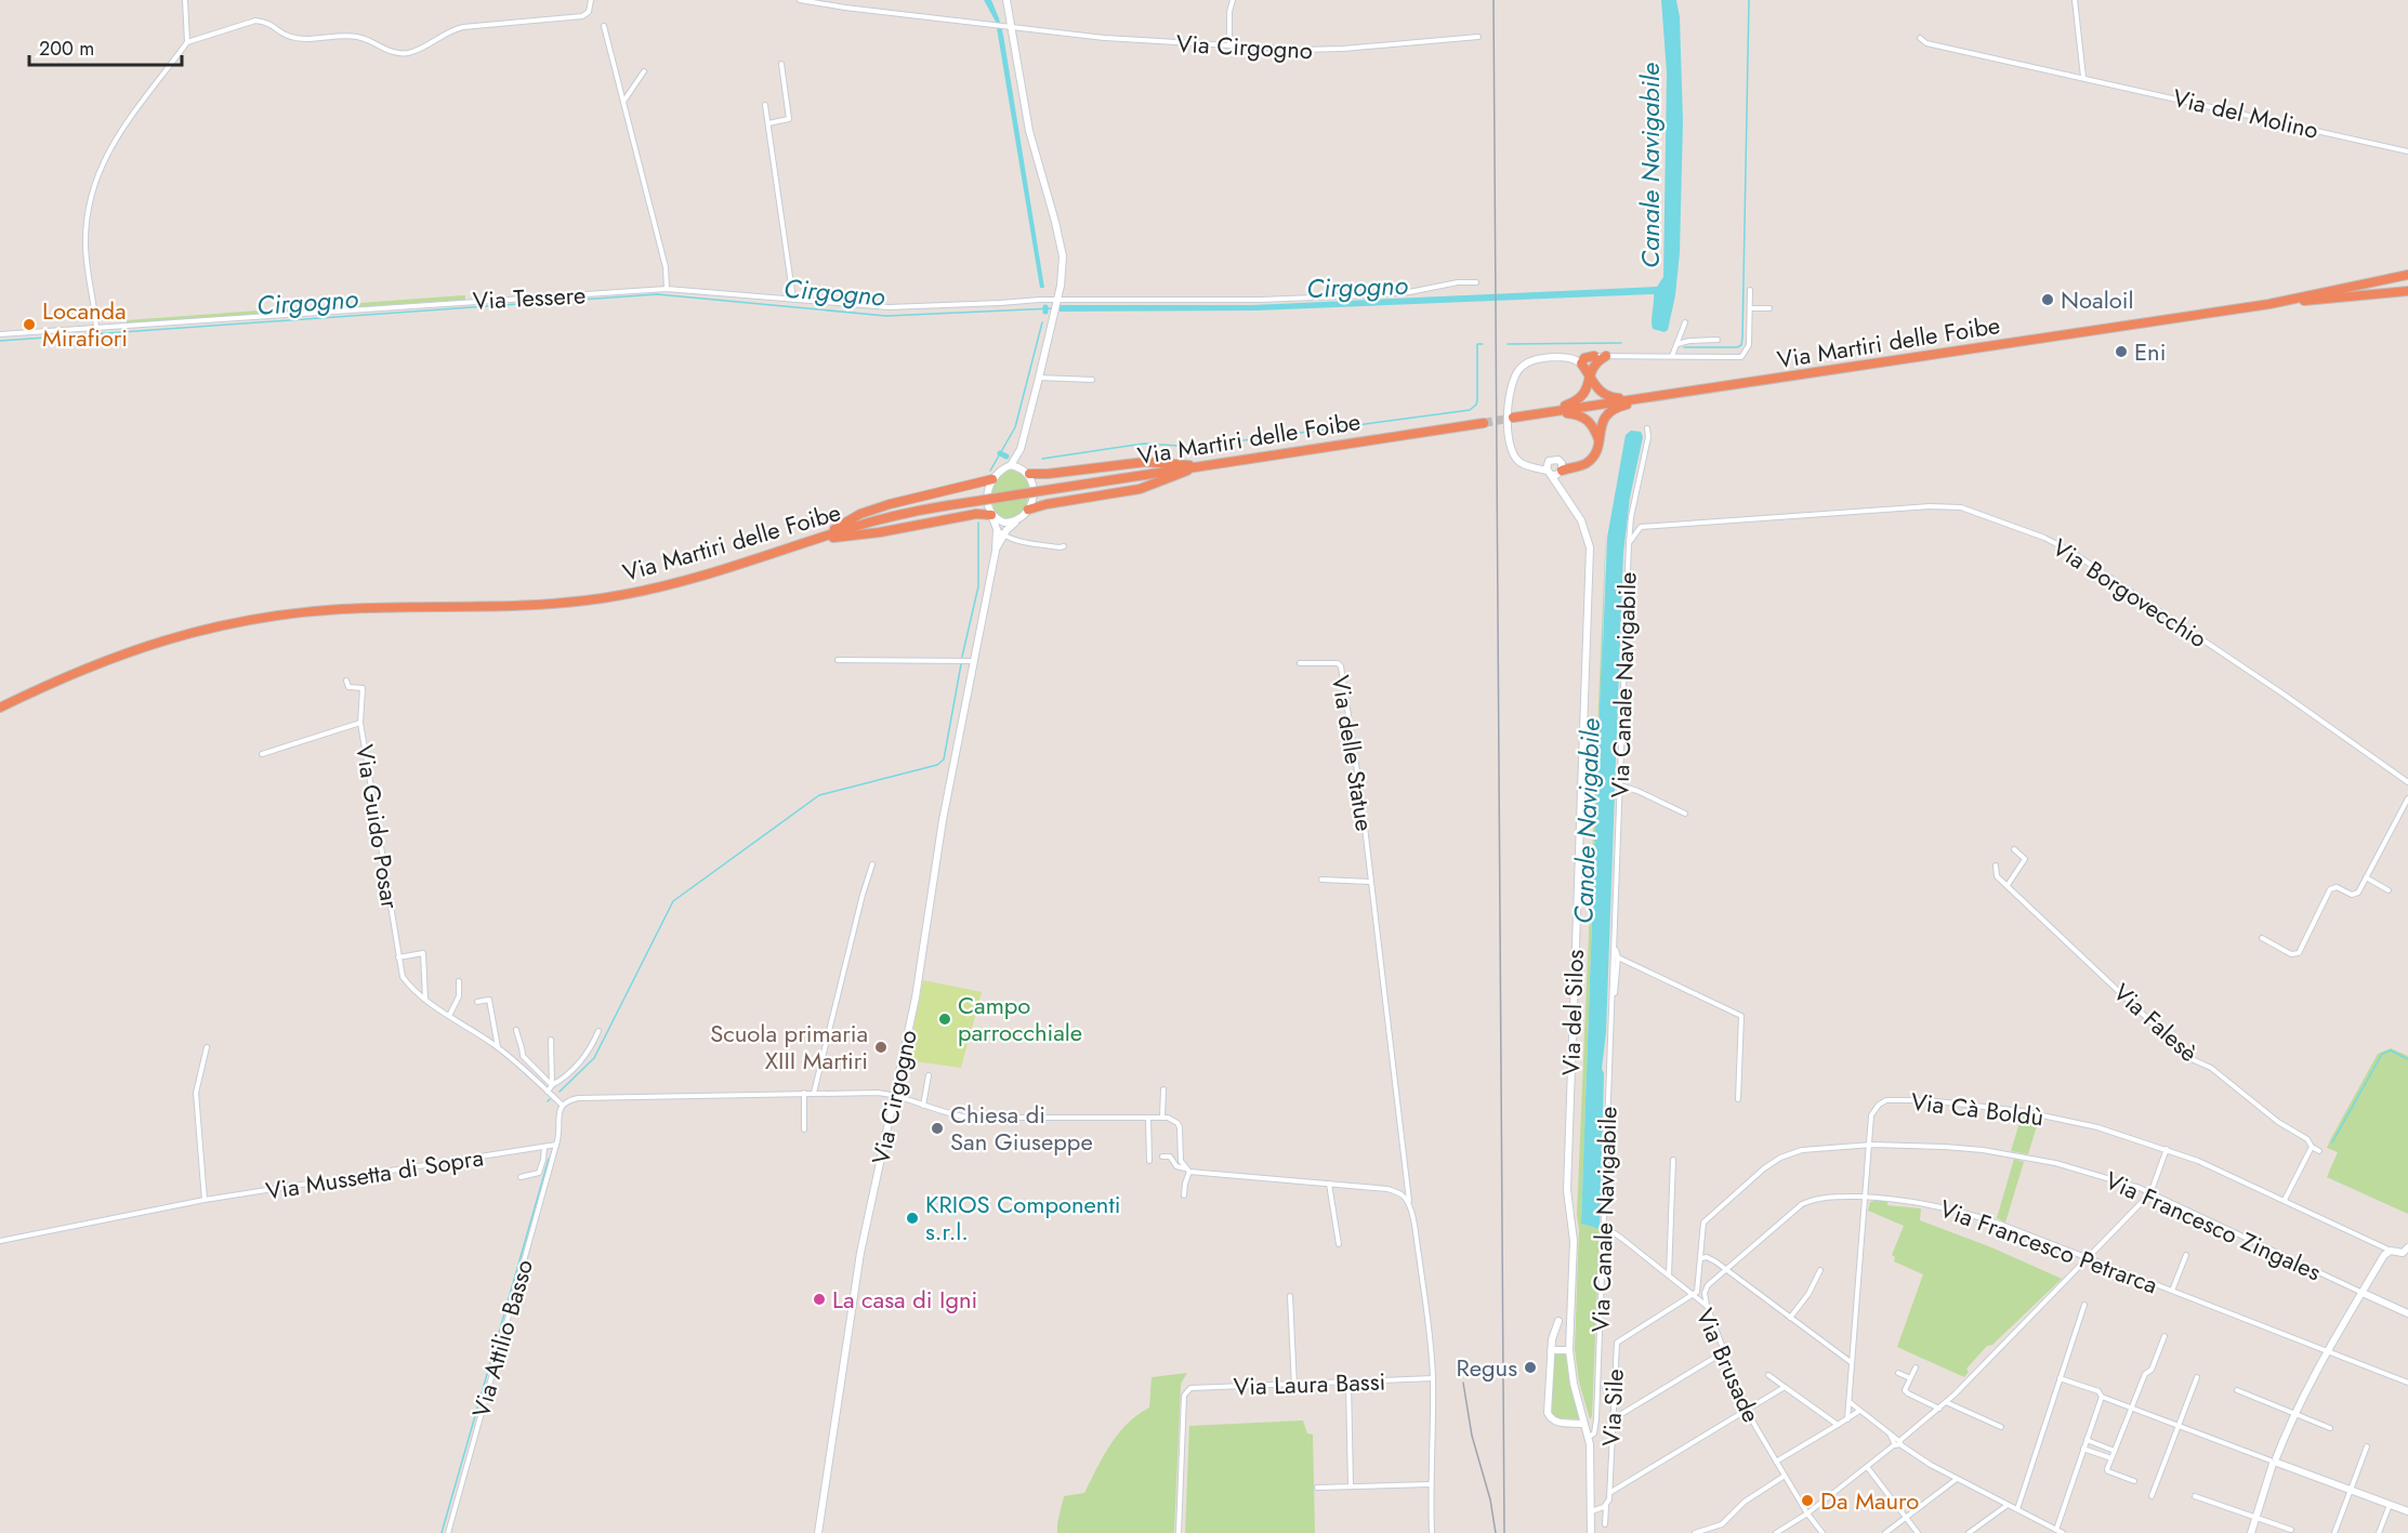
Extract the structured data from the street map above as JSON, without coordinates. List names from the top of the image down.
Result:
{
  "streets": {
    "highway": ["Via Martiri delle Foibe"],
    "street": [
      "Via Cirgogno",
      "Via del Molino",
      "Via Tessere",
      "Via Borgovecchio",
      "Via Canale Navigabile",
      "Via delle Statue",
      "Via Guido Posar",
      "Via del Silos",
      "Via Falesè",
      "Via Cà Boldù",
      "Via Mussetta di Sopra",
      "Via Francesco Zingales",
      "Via Francesco Petrarca",
      "Via Attilio Basso",
      "Via Brusade",
      "Via Laura Bassi",
      "Via Sile"
    ]
  },
  "crossings": [
    ["Via Canale Navigabile", "Via del Silos"],
    ["Via Canale Navigabile", "Via Brusade"],
    ["Via Cà Boldù", "Via Francesco Zingales"],
    ["Via Cà Boldù", "Via Francesco Petrarca"],
    ["Via Mussetta di Sopra", "Via Attilio Basso"],
    ["Via Francesco Zingales", "Via Brusade"],
    ["Via Francesco Zingales", "Via Sile"],
    ["Via Brusade", "Via Sile"]
  ],
  "water": ["Canale Navigabile", "Cirgogno"],
  "places": [
    "Noaloil",
    "Locanda Mirafiori",
    "Eni",
    "Campo parrocchiale",
    "Scuola primaria XIII Martiri",
    "Chiesa di San Giuseppe",
    "KRIOS Componenti s.r.l.",
    "La casa di Igni",
    "Regus",
    "Da Mauro"
  ],
  "scale_bar": "200 m"
}
